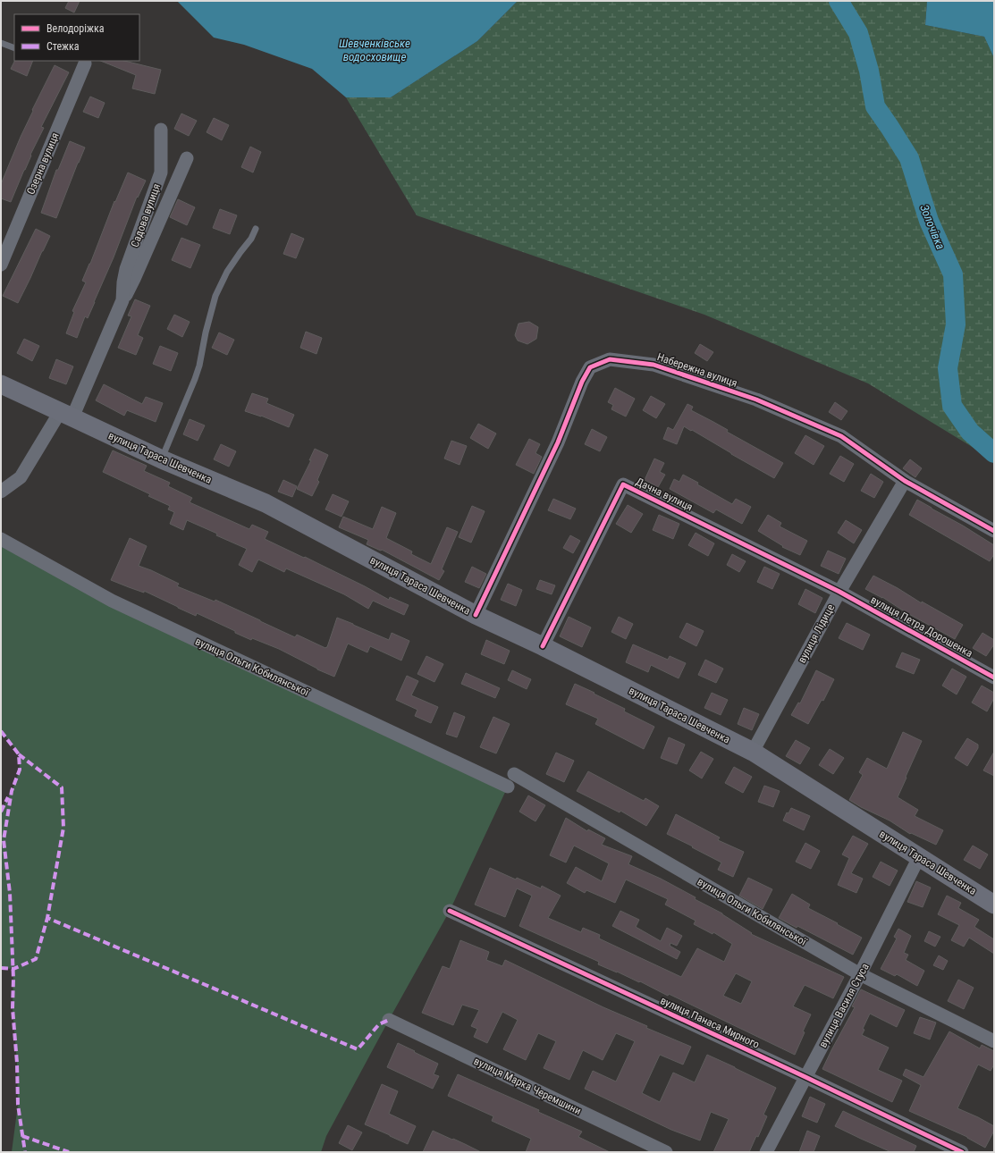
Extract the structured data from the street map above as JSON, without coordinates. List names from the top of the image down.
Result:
{
  "streets": {
    "main road": ["вулиця Тараса Шевченка"],
    "street": [
      "Озерна вулиця",
      "Садова вулиця",
      "Набережна вулиця",
      "Дачна вулиця",
      "вулиця Петра Дорошенка",
      "вулиця Лідице",
      "вулиця Ольги Кобилянської",
      "вулиця Василя Стуса",
      "вулиця Панаса Мирного",
      "вулиця Марка Черемшини"
    ]
  },
  "crossings": [
    ["Садова вулиця", "вулиця Тараса Шевченка"],
    ["Набережна вулиця", "вулиця Тараса Шевченка"],
    ["Набережна вулиця", "вулиця Лідице"],
    ["вулиця Тараса Шевченка", "Дачна вулиця"],
    ["вулиця Тараса Шевченка", "вулиця Лідице"],
    ["вулиця Тараса Шевченка", "вулиця Василя Стуса"],
    ["Дачна вулиця", "вулиця Петра Дорошенка"],
    ["Дачна вулиця", "вулиця Лідице"],
    ["вулиця Петра Дорошенка", "вулиця Лідице"],
    ["вулиця Ольги Кобилянської", "вулиця Василя Стуса"],
    ["вулиця Василя Стуса", "вулиця Панаса Мирного"]
  ],
  "water": ["Шевченківське водосховище", "Золочівка"],
  "legend": ["Велодоріжка", "Стежка"]
}
